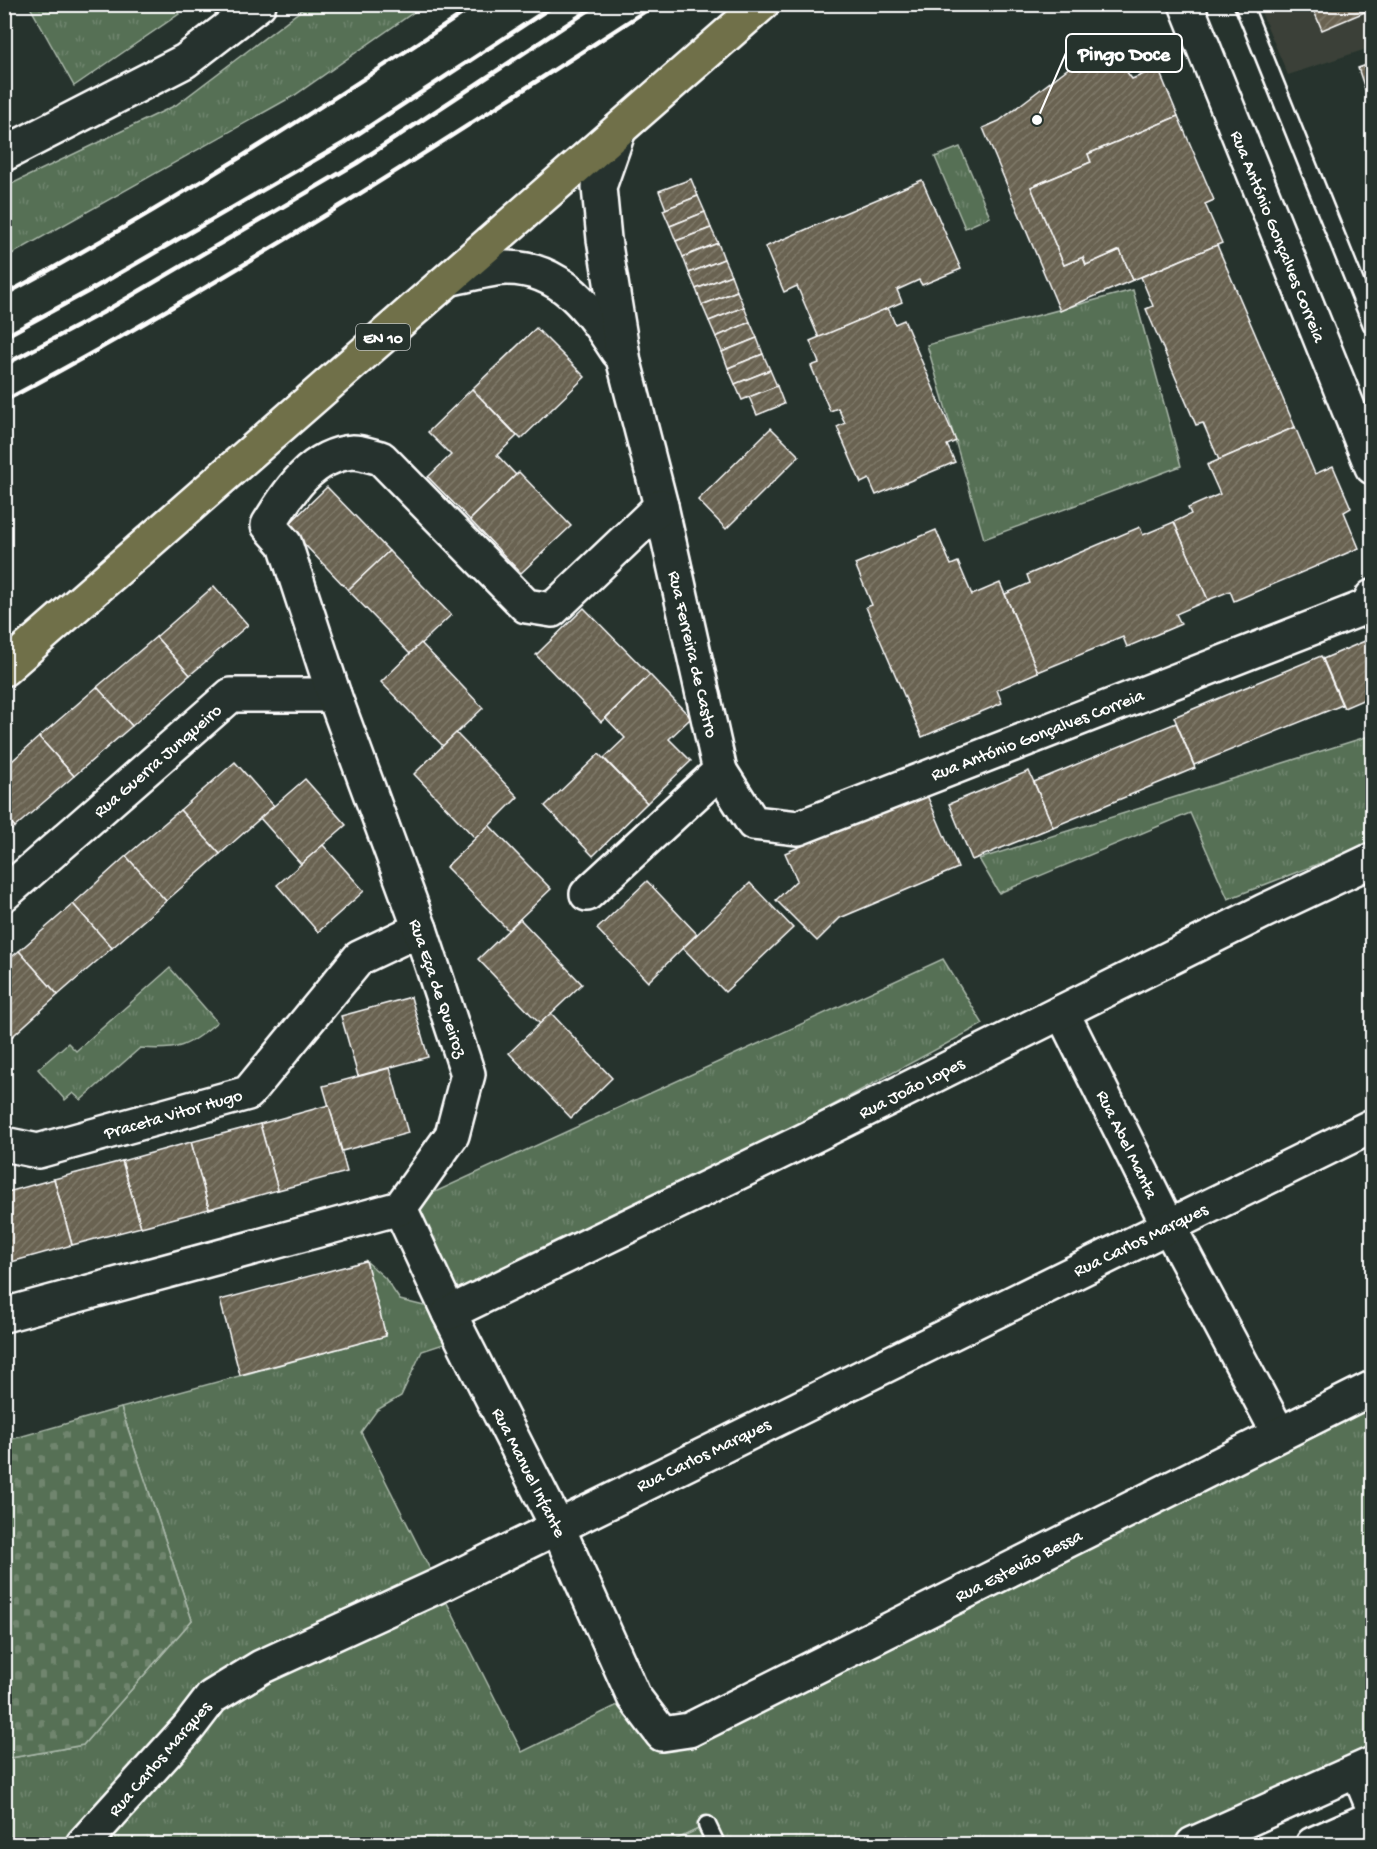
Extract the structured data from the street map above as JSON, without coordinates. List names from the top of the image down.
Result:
{
  "streets": {
    "main road": ["EN 10"],
    "street": [
      "Rua António Gonçalves Correia",
      "Rua Ferreira de Castro",
      "Rua Guerra Junqueiro",
      "Rua Eça de Queiroz",
      "Rua João Lopes",
      "Praceta Vitor Hugo",
      "Rua Abel Manta",
      "Rua Carlos Marques",
      "Rua Manuel Infante",
      "Rua Estevão Bessa"
    ]
  },
  "crossings": [
    ["Rua António Gonçalves Correia", "Rua Ferreira de Castro"],
    ["EN 10", "Rua Ferreira de Castro"],
    ["Rua Ferreira de Castro", "Rua Eça de Queiroz"],
    ["Rua Guerra Junqueiro", "Rua Eça de Queiroz"],
    ["Rua Eça de Queiroz", "Praceta Vitor Hugo"],
    ["Rua Eça de Queiroz", "Rua Manuel Infante"],
    ["Rua João Lopes", "Rua Abel Manta"],
    ["Rua João Lopes", "Rua Manuel Infante"],
    ["Rua Abel Manta", "Rua Carlos Marques"],
    ["Rua Abel Manta", "Rua Estevão Bessa"],
    ["Rua Carlos Marques", "Rua Manuel Infante"],
    ["Rua Manuel Infante", "Rua Estevão Bessa"]
  ],
  "places": ["Pingo Doce"]
}
